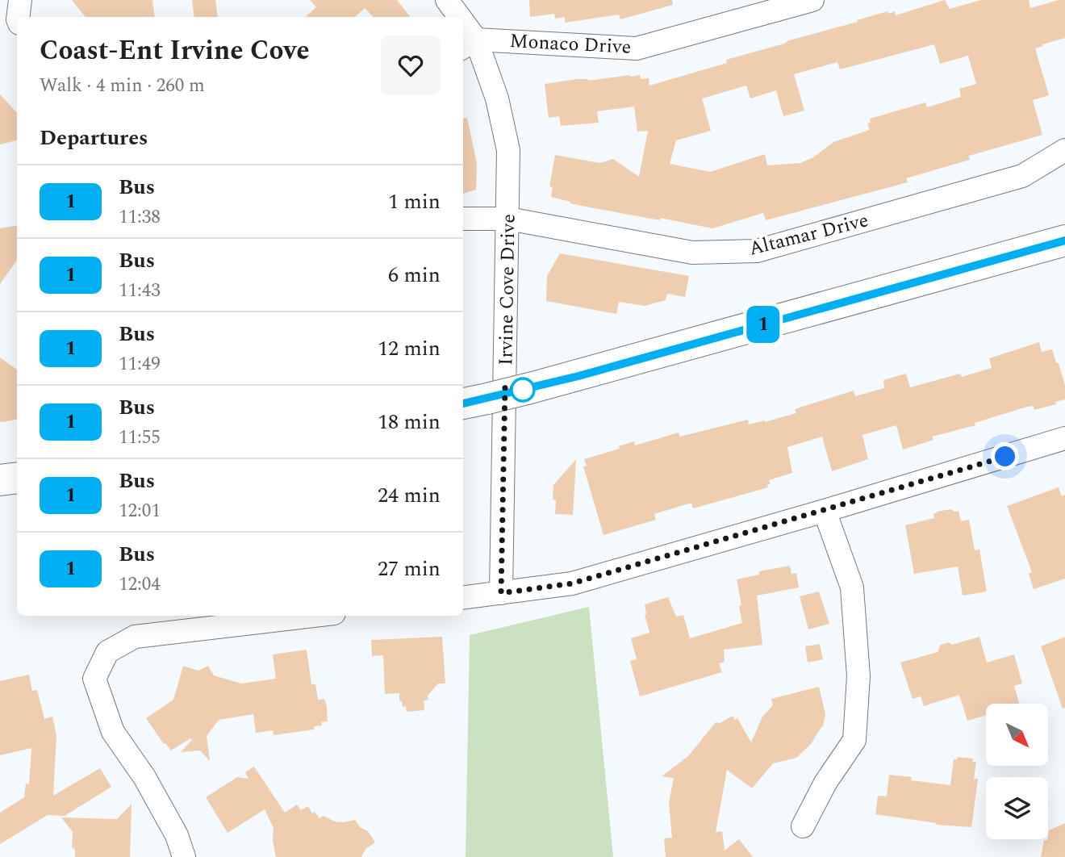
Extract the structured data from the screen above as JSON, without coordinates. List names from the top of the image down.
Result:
{
  "streets": {
    "street": ["Monaco Drive", "Altamar Drive", "Irvine Cove Drive"]
  },
  "crossings": [
    ["Monaco Drive", "Irvine Cove Drive"],
    ["Altamar Drive", "Irvine Cove Drive"]
  ],
  "lines": ["bus line 1"],
  "north": "bottom right",
  "page": {
    "on_map": "1",
    "heading": [
      ["Coast-Ent Irvine Cove", "Walk · 4 min · 260 m"],
      "Departures"
    ],
    "list": [
      {
        "mark": "1",
        "name": "Bus",
        "note": "11:38",
        "value": "1 min"
      },
      {
        "mark": "1",
        "name": "Bus",
        "note": "11:43",
        "value": "6 min"
      },
      {
        "mark": "1",
        "name": "Bus",
        "note": "11:49",
        "value": "12 min"
      },
      {
        "mark": "1",
        "name": "Bus",
        "note": "11:55",
        "value": "18 min"
      },
      {
        "mark": "1",
        "name": "Bus",
        "note": "12:01",
        "value": "24 min"
      },
      {
        "mark": "1",
        "name": "Bus",
        "note": "12:04",
        "value": "27 min"
      }
    ]
  }
}
